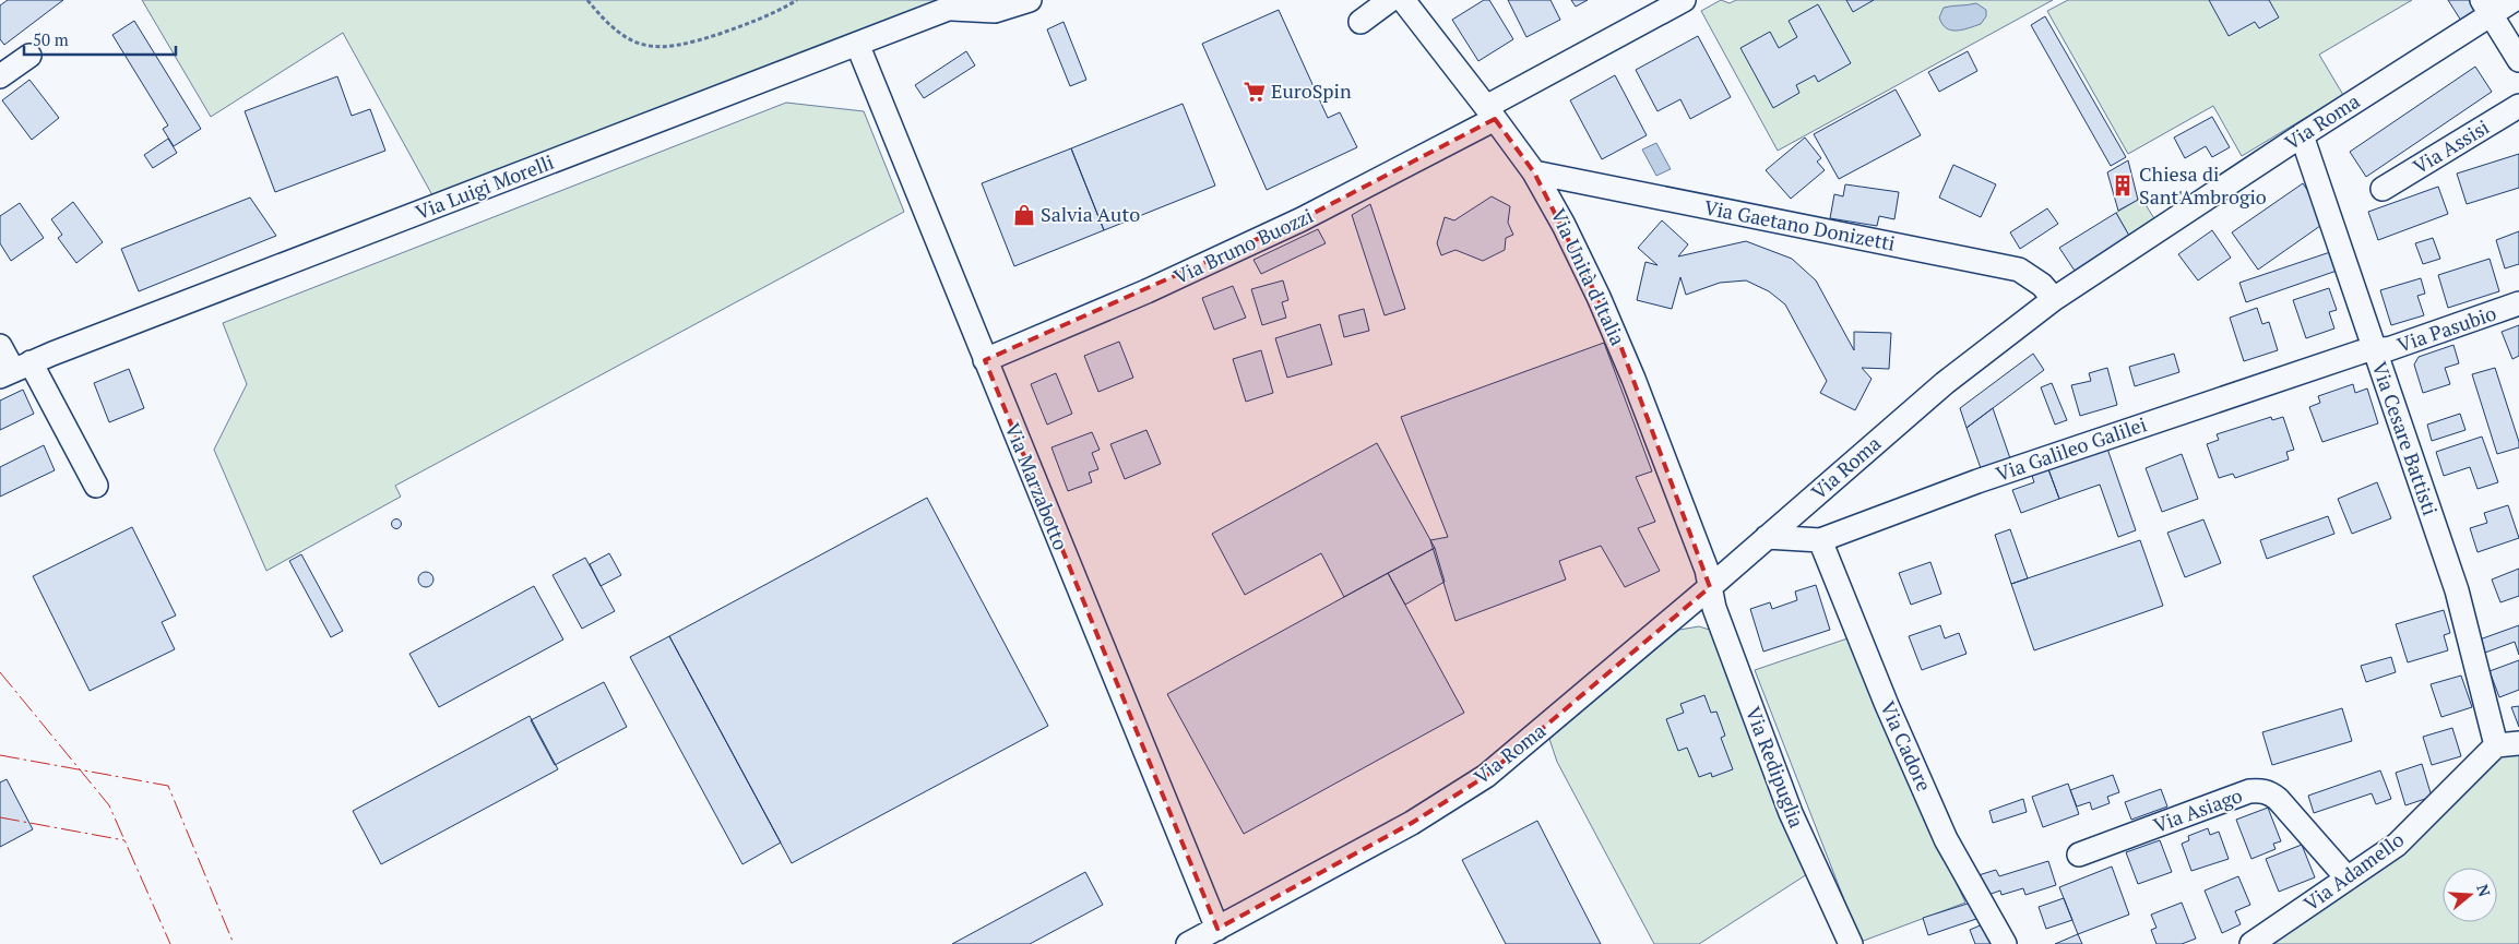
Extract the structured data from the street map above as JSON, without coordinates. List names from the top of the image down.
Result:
{
  "streets": {
    "street": [
      "Via Roma",
      "Via Assisi",
      "Via Luigi Morelli",
      "Via Gaetano Donizetti",
      "Via Bruno Buozzi",
      "Via Unità d'Italia",
      "Via Pasubio",
      "Via Cesare Battisti",
      "Via Galileo Galilei",
      "Via Marzabotto",
      "Via Cadore",
      "Via Redipuglia",
      "Via Asiago",
      "Via Adamello"
    ]
  },
  "crossings": [
    ["Via Roma", "Via Gaetano Donizetti"],
    ["Via Roma", "Via Unità d'Italia"],
    ["Via Roma", "Via Cesare Battisti"],
    ["Via Roma", "Via Galileo Galilei"],
    ["Via Roma", "Via Marzabotto"],
    ["Via Roma", "Via Redipuglia"],
    ["Via Luigi Morelli", "Via Marzabotto"],
    ["Via Gaetano Donizetti", "Via Unità d'Italia"],
    ["Via Bruno Buozzi", "Via Unità d'Italia"],
    ["Via Bruno Buozzi", "Via Marzabotto"],
    ["Via Unità d'Italia", "Via Redipuglia"],
    ["Via Pasubio", "Via Cesare Battisti"],
    ["Via Pasubio", "Via Galileo Galilei"],
    ["Via Cesare Battisti", "Via Galileo Galilei"],
    ["Via Cesare Battisti", "Via Adamello"],
    ["Via Galileo Galilei", "Via Cadore"],
    ["Via Asiago", "Via Adamello"]
  ],
  "places": {
    "supermarket": ["EuroSpin"],
    "building": ["Chiesa di Sant'Ambrogio"],
    "shop": ["Salvia Auto"]
  },
  "scale_bar": "50 m",
  "north": "right"
}
